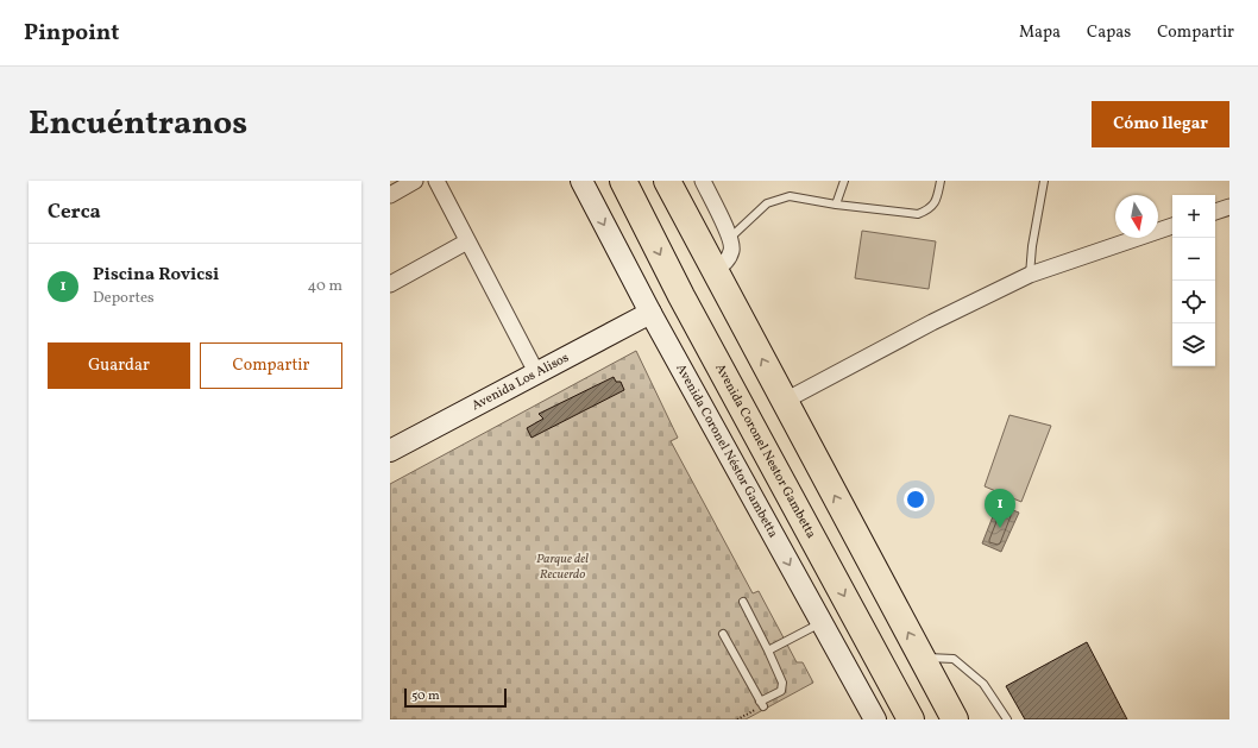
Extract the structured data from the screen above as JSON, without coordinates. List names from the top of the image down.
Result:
{
  "streets": {
    "highway": ["Avenida Coronel Nestor Gambetta"],
    "street": ["Avenida Los Alisos", "Avenida Coronel Néstor Gambetta"]
  },
  "crossings": [
    ["Avenida Los Alisos", "Avenida Coronel Néstor Gambetta"]
  ],
  "parks": ["Parque del Recuerdo"],
  "scale_bar": "50 m",
  "north": "bottom",
  "page": {
    "header": "Pinpoint",
    "nav": ["Mapa", "Capas", "Compartir"],
    "title": "Encuéntranos",
    "buttons": [
      "Cómo llegar",
      ["Guardar", "Compartir"]
    ],
    "heading": "Cerca",
    "map_buttons": ["+", "−"],
    "list": [
      {
        "mark": "1",
        "name": "Piscina Rovicsi",
        "note": "Deportes",
        "value": "40 m"
      }
    ],
    "pins": "1",
    "scale": "50 m"
  }
}
